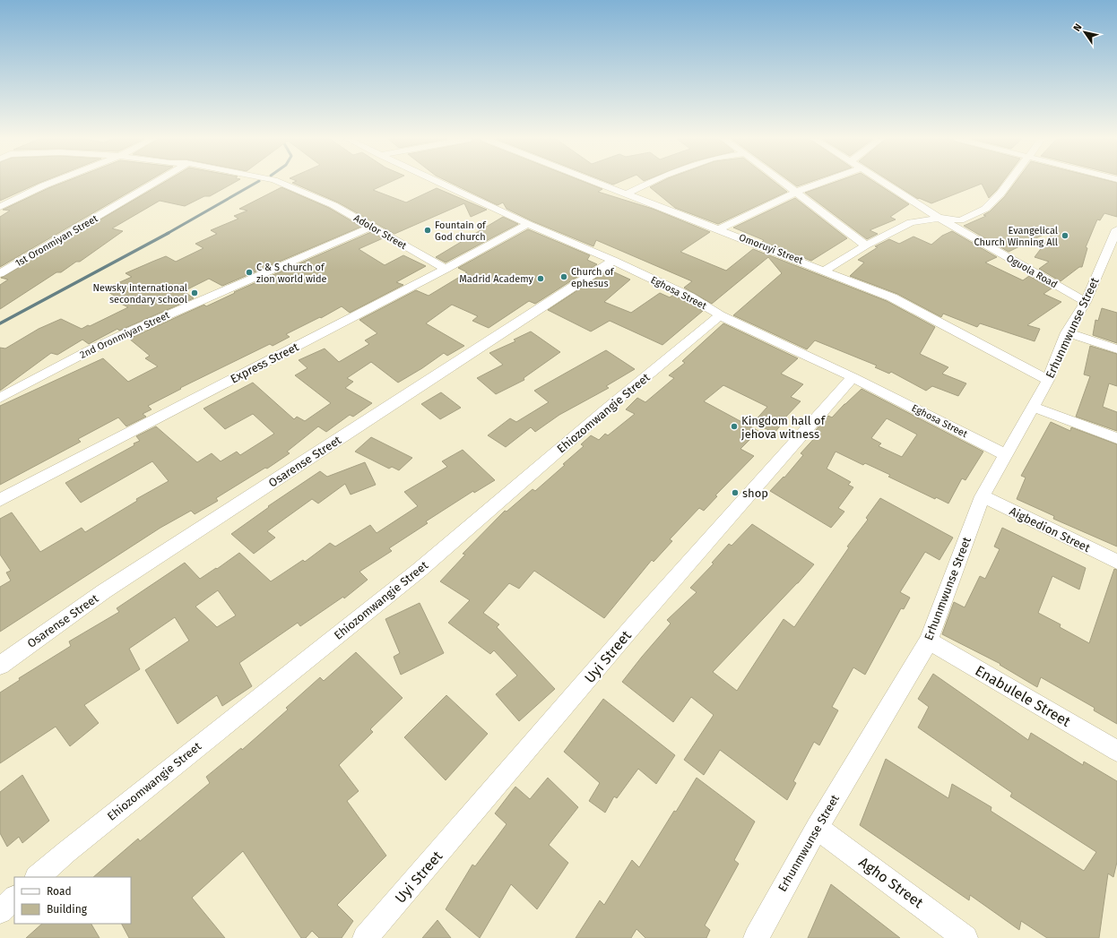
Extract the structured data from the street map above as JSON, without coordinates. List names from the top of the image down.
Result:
{
  "streets": {
    "street": [
      "Adolor Street",
      "1st Oronmiyan Street",
      "Omoruyi Street",
      "Oguola Road",
      "Eghosa Street",
      "Erhunmwunse Street",
      "2nd Oronmiyan Street",
      "Express Street",
      "Ehiozomwangie Street",
      "Osarense Street",
      "Aigbedion Street",
      "Uyi Street",
      "Enabulele Street",
      "Agho Street"
    ]
  },
  "crossings": [
    ["Adolor Street", "2nd Oronmiyan Street"],
    ["Adolor Street", "Express Street"],
    ["Omoruyi Street", "Erhunmwunse Street"],
    ["Oguola Road", "Erhunmwunse Street"],
    ["Eghosa Street", "Erhunmwunse Street"],
    ["Eghosa Street", "Express Street"],
    ["Eghosa Street", "Ehiozomwangie Street"],
    ["Eghosa Street", "Osarense Street"],
    ["Eghosa Street", "Uyi Street"],
    ["Erhunmwunse Street", "Aigbedion Street"],
    ["Erhunmwunse Street", "Enabulele Street"],
    ["Erhunmwunse Street", "Agho Street"]
  ],
  "places": [
    "Fountain of God church",
    "Evangelical Church Winning All",
    "C & S church of zion world wide",
    "Church of ephesus",
    "Madrid Academy",
    "Newsky international secondary school",
    "Kingdom hall of jehova witness",
    "shop"
  ],
  "legend": ["Road", "Building"],
  "north": "top left"
}
